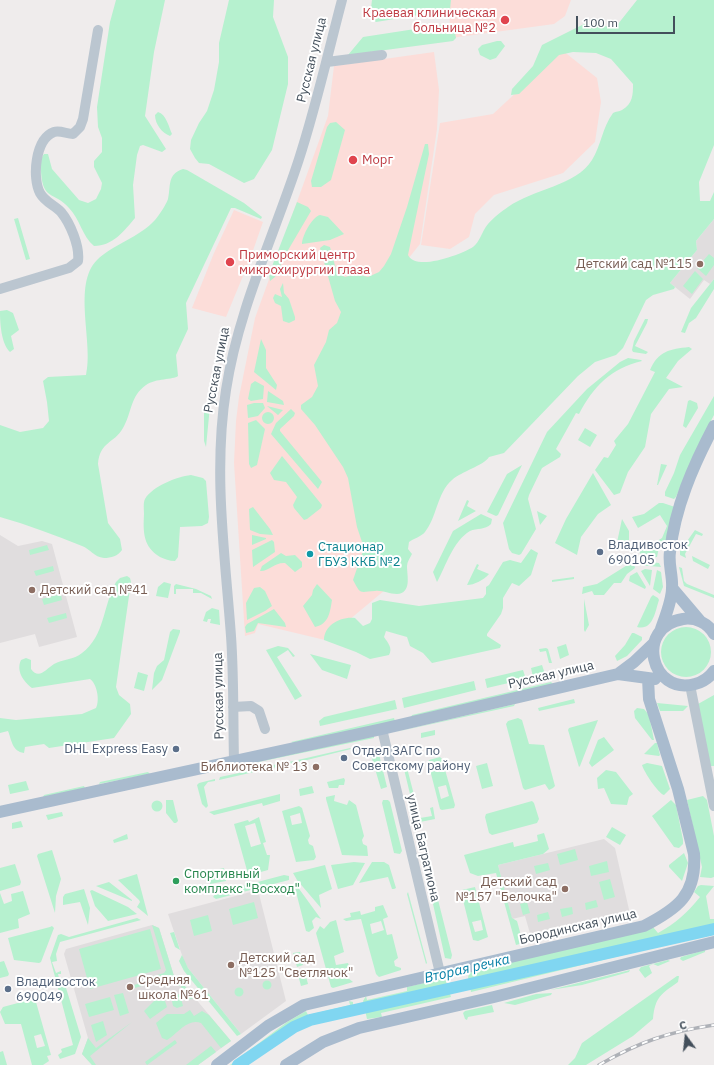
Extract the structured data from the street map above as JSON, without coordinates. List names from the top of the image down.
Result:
{
  "streets": {
    "main road": ["Русская улица", "Бородинская улица"],
    "street": ["улица Багратиона"]
  },
  "crossings": [
    ["Русская улица", "улица Багратиона"],
    ["Русская улица", "Бородинская улица"],
    ["улица Багратиона", "Бородинская улица"]
  ],
  "water": ["Вторая речка"],
  "places": [
    "Краевая клиническая больница №2",
    "Морг",
    "Приморский центр микрохирургии глаза",
    "Детский сад №115",
    "Владивосток 690105",
    "Стационар ГБУЗ ККБ №2",
    "Детский сад №41",
    "DHL Express Easy",
    "Отдел ЗАГС по Советскому району",
    "Библиотека № 13",
    "Спортивный комплекс \"Восход\"",
    "Детский сад №157 \"Белочка\"",
    "Детский сад №125 \"Светлячок\"",
    "Средняя школа №61",
    "Владивосток 690049"
  ],
  "scale_bar": "100 m",
  "north": "top"
}
